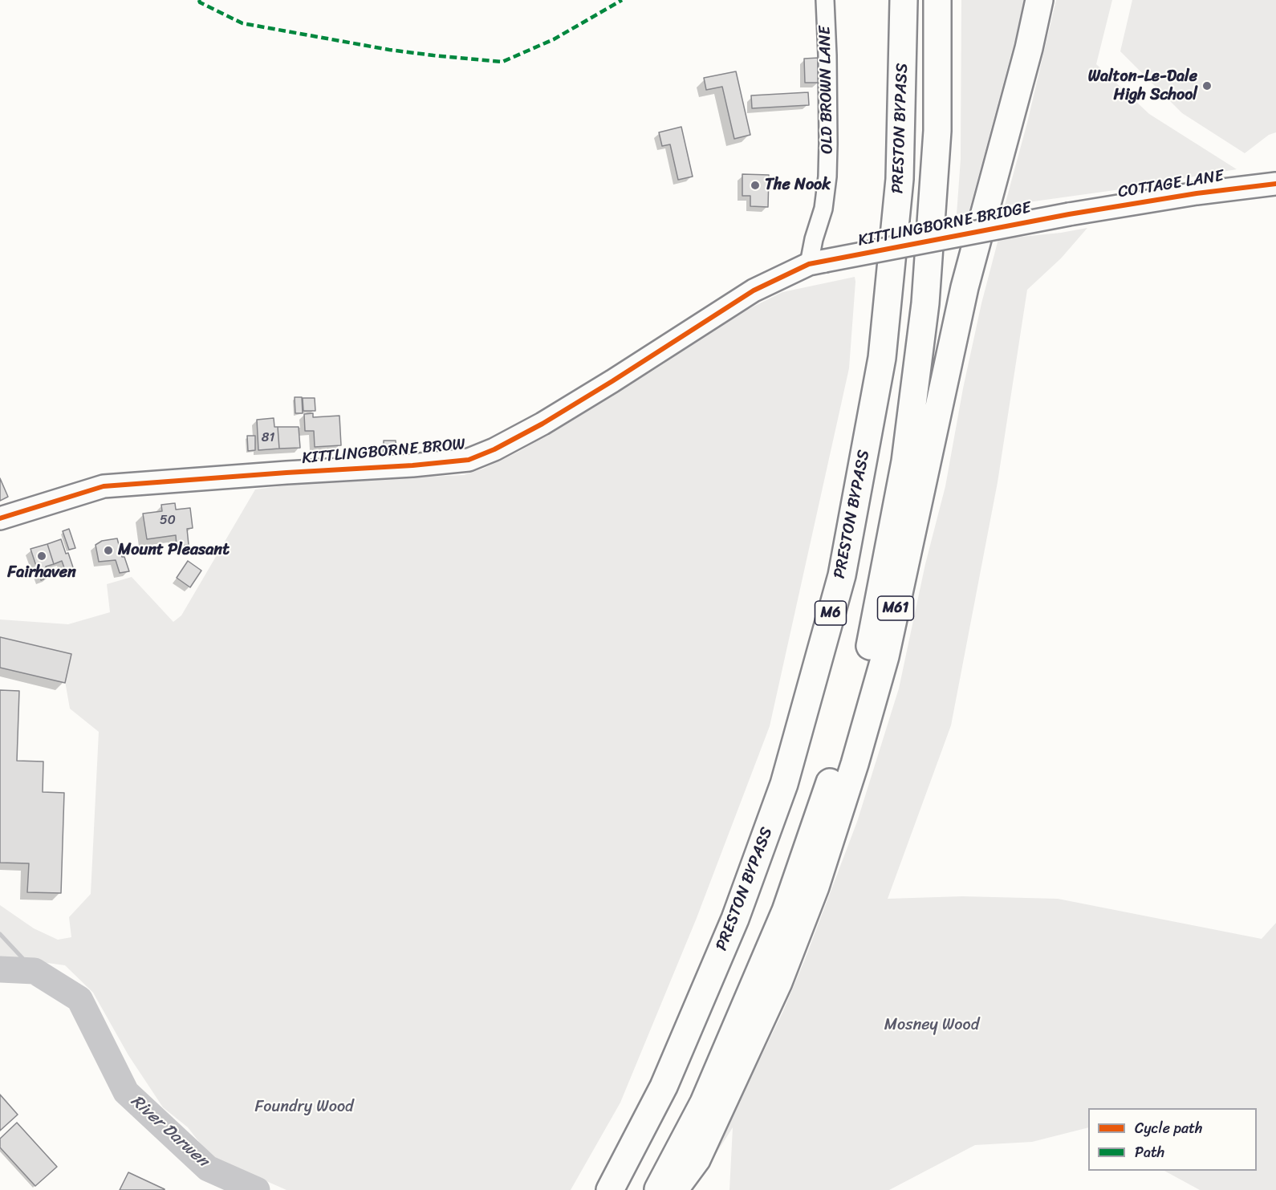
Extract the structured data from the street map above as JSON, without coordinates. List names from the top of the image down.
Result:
{
  "streets": {
    "highway": ["PRESTON BYPASS", "M61", "M6"],
    "street": [
      "OLD BROWN LANE",
      "COTTAGE LANE",
      "KITTLINGBORNE BRIDGE",
      "KITTLINGBORNE BROW"
    ]
  },
  "crossings": [
    ["OLD BROWN LANE", "KITTLINGBORNE BRIDGE"],
    ["OLD BROWN LANE", "KITTLINGBORNE BROW"],
    ["COTTAGE LANE", "KITTLINGBORNE BRIDGE"],
    ["KITTLINGBORNE BRIDGE", "KITTLINGBORNE BROW"]
  ],
  "water": ["River Darwen"],
  "parks": ["Mosney Wood", "Foundry Wood"],
  "places": [
    "Walton-Le-Dale High School",
    "The Nook",
    "Mount Pleasant",
    "Fairhaven"
  ],
  "house_numbers": ["81", "50"],
  "legend": ["Cycle path", "Path"]
}
